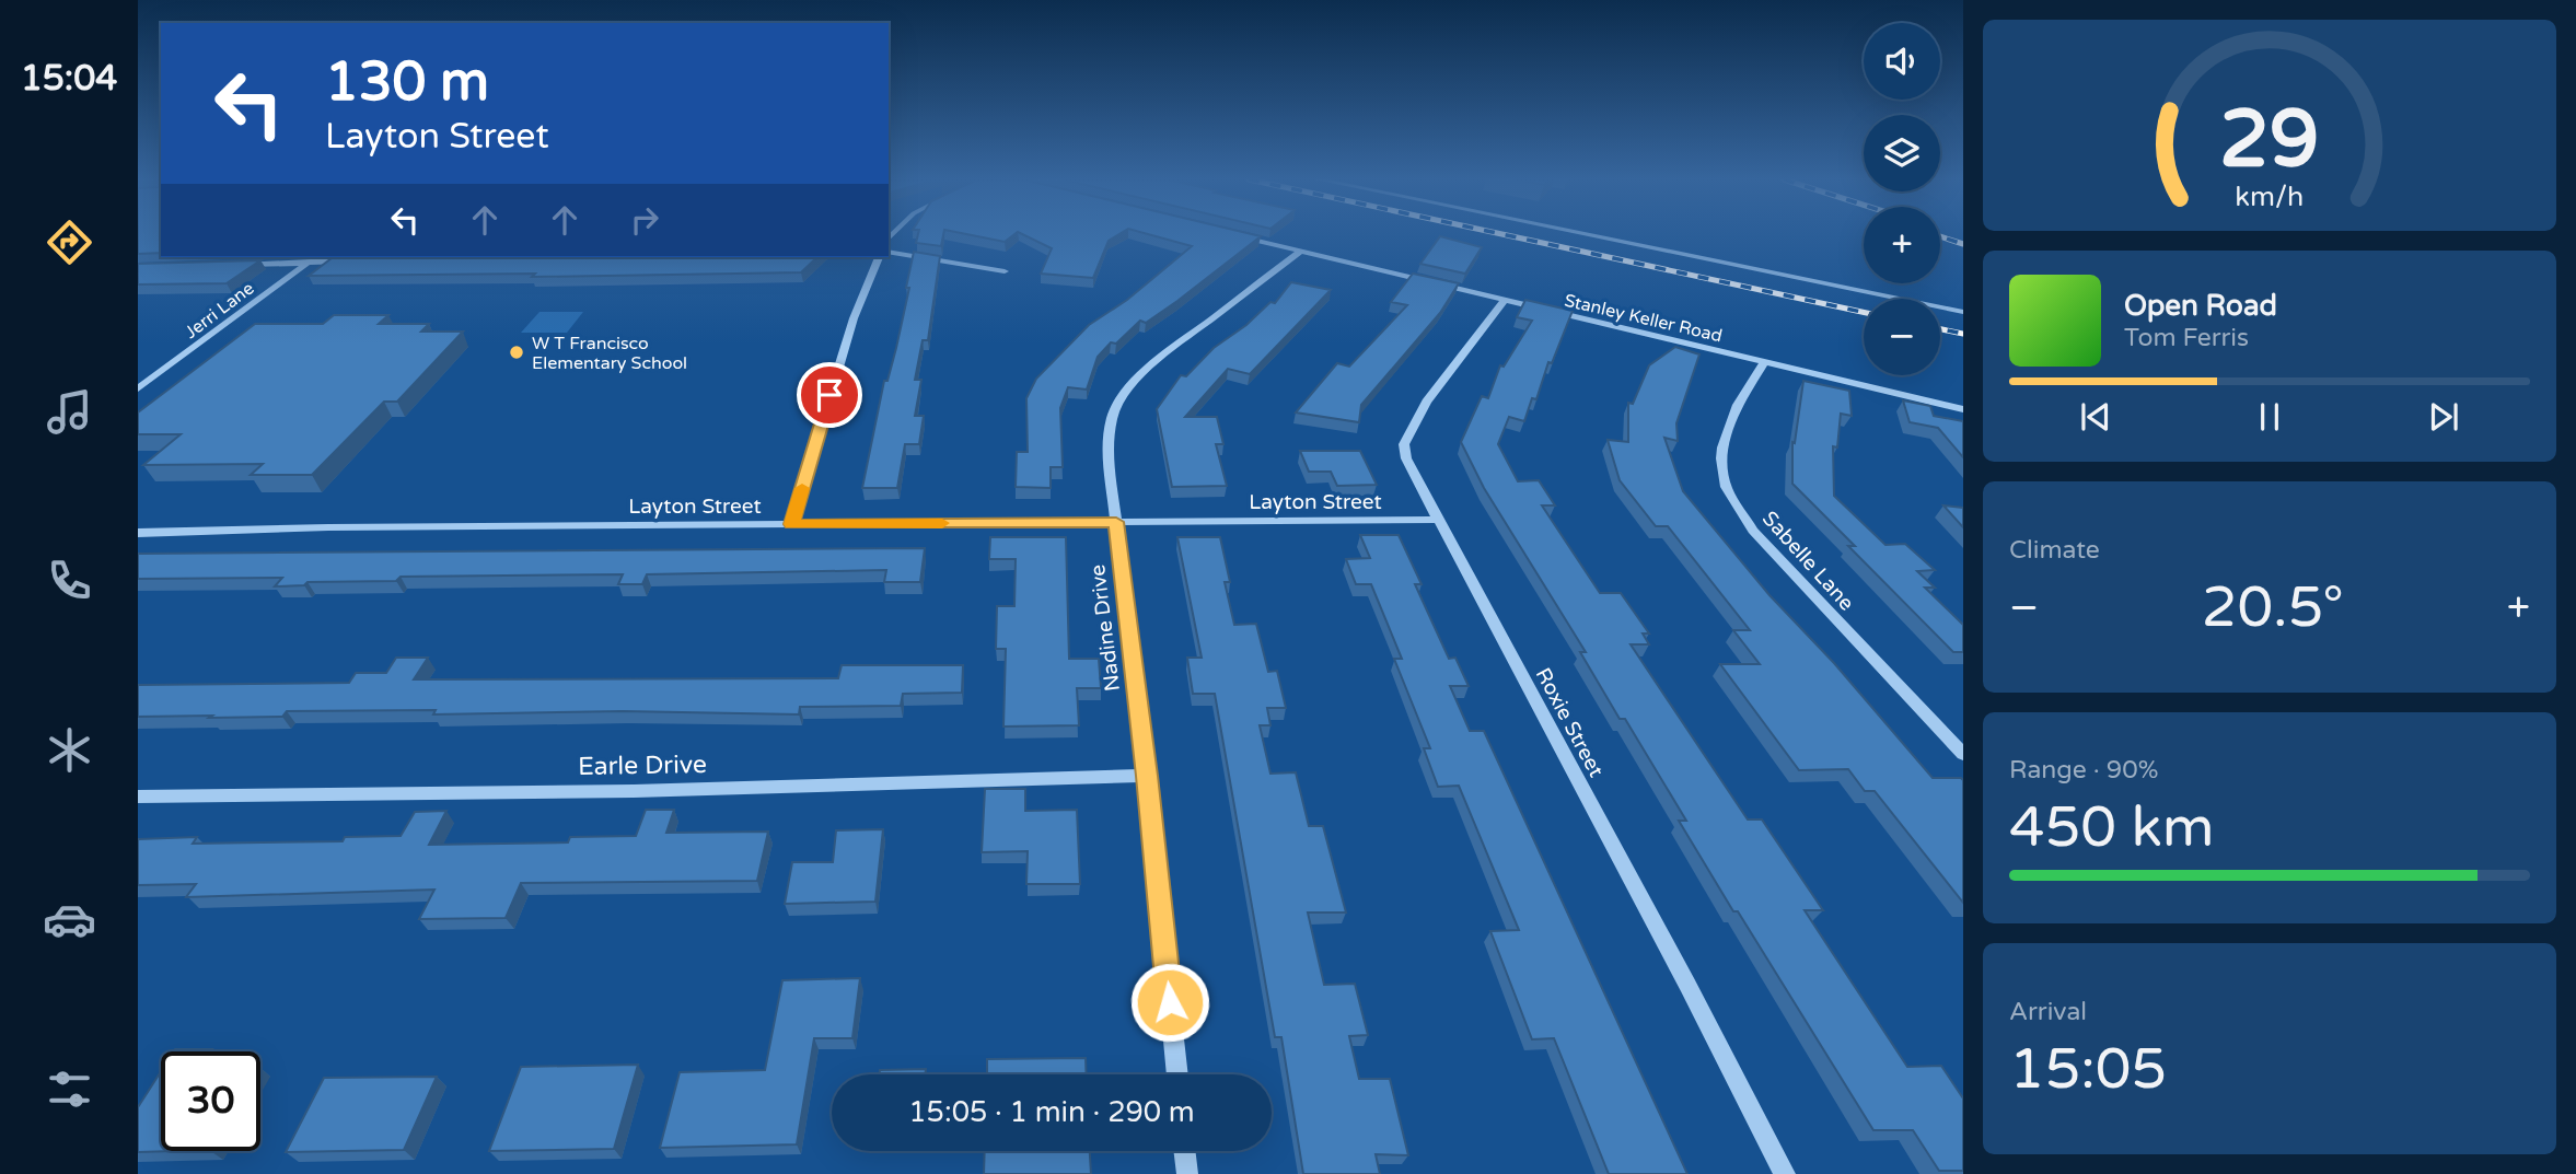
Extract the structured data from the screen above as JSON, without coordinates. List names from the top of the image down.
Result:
{
  "streets": {
    "street": [
      "Jerri Lane",
      "Stanley Keller Road",
      "Layton Street",
      "Sabelle Lane",
      "Nadine Drive",
      "Roxie Street",
      "Earle Drive"
    ]
  },
  "crossings": [
    ["Stanley Keller Road", "Sabelle Lane"],
    ["Stanley Keller Road", "Nadine Drive"],
    ["Stanley Keller Road", "Roxie Street"],
    ["Layton Street", "Nadine Drive"],
    ["Layton Street", "Roxie Street"],
    ["Nadine Drive", "Earle Drive"]
  ],
  "places": ["W T Francisco Elementary School"],
  "page": {
    "tabs": "15:04",
    "map_buttons": ["+", "−"],
    "turn": ["130 m", "Layton Street"],
    "song": ["Open Road", "Tom Ferris"],
    "tile": [
      "Climate",
      ["Range · 90%", "450 km"],
      ["Arrival", "15:05"]
    ],
    "heat": ["−", "20.5°", "+"],
    "limit": "30",
    "trip": "15:05 · 1 min · 290 m",
    "gauge": ["29", "km/h"]
  }
}
